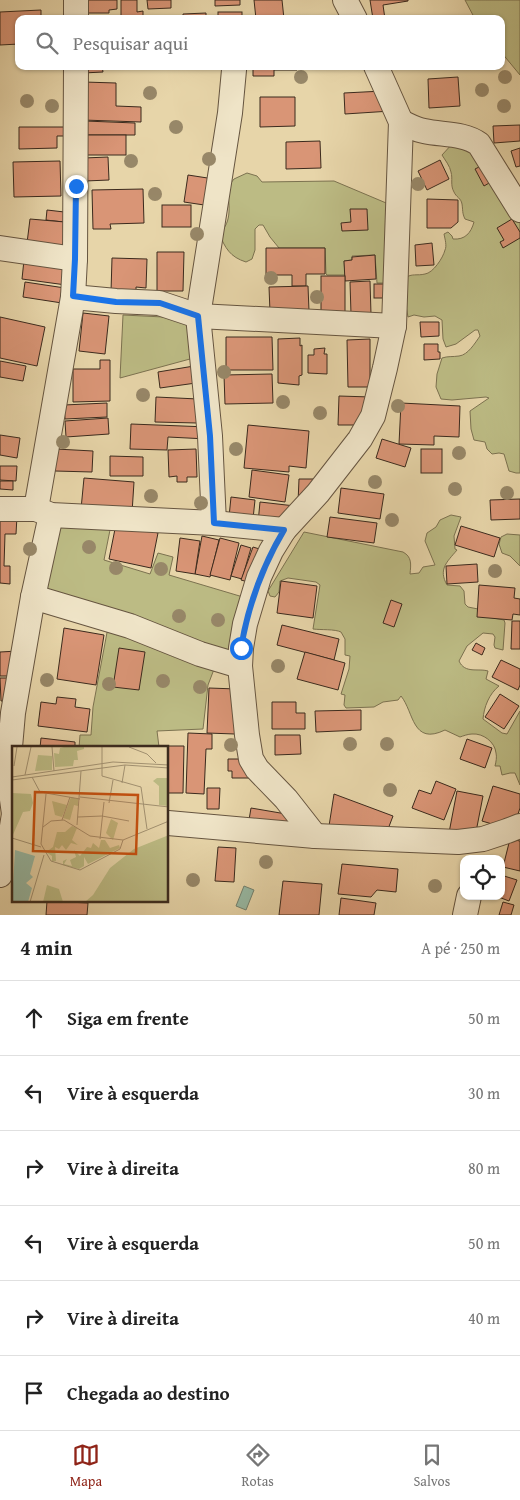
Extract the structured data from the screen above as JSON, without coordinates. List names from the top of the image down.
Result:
{
  "page": {
    "search": "Pesquisar aqui",
    "heading": ["4 min", "A pé · 250 m"],
    "list": [
      ["Siga em frente", "50 m"],
      ["Vire à esquerda", "30 m"],
      ["Vire à direita", "80 m"],
      ["Vire à esquerda", "50 m"],
      ["Vire à direita", "40 m"],
      "Chegada ao destino"
    ],
    "nav": ["Mapa", "Rotas", "Salvos"]
  }
}
